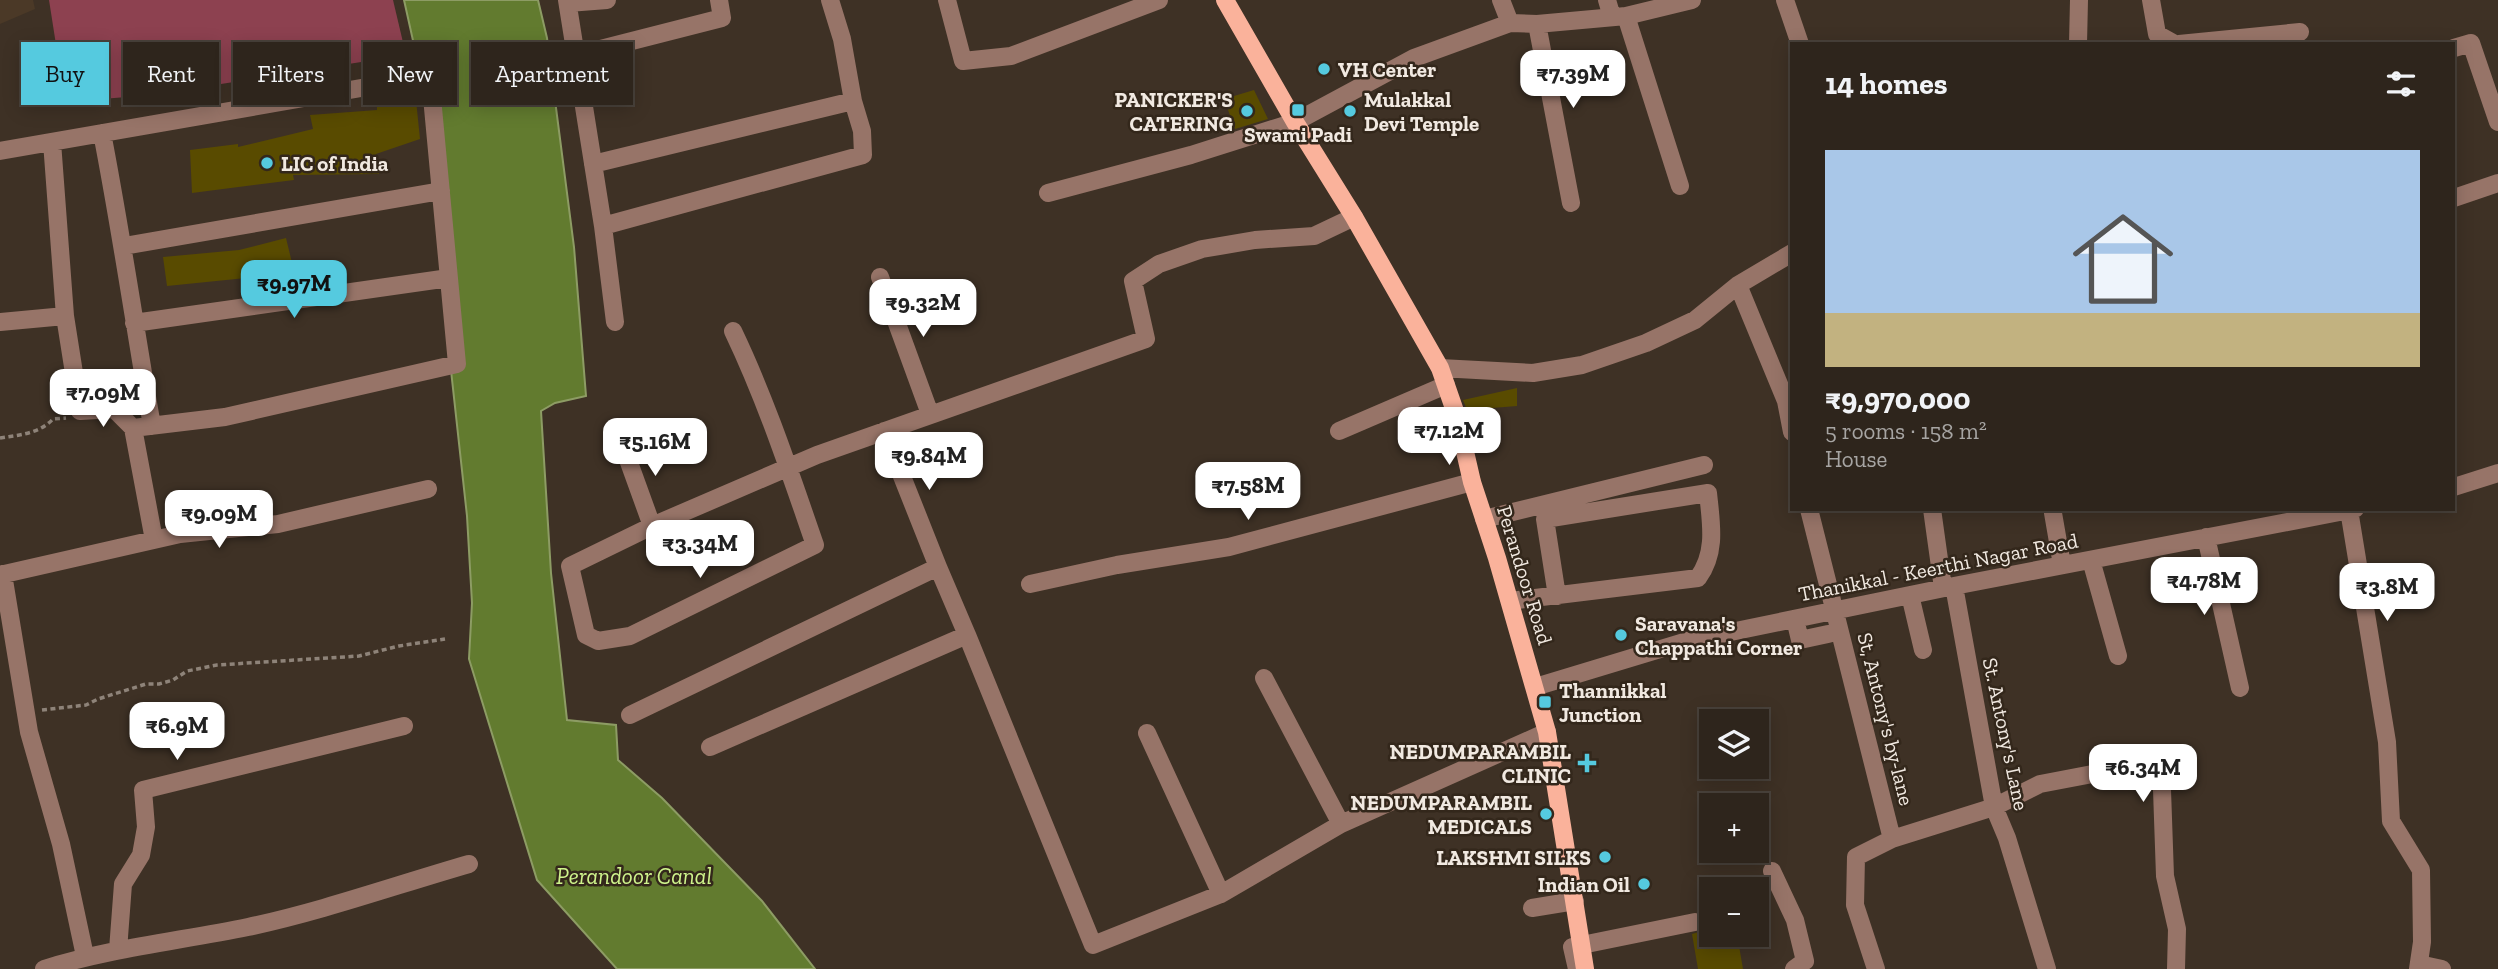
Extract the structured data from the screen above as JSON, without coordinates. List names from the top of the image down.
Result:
{
  "streets": {
    "main road": ["Perandoor Road"],
    "street": ["Thanikkal - Keerthi Nagar Road", "St, Antony's by-lane", "St. Antony's Lane"]
  },
  "crossings": [
    ["Thanikkal - Keerthi Nagar Road", "Perandoor Road"],
    ["Thanikkal - Keerthi Nagar Road", "St, Antony's by-lane"],
    ["Thanikkal - Keerthi Nagar Road", "St. Antony's Lane"]
  ],
  "water": ["Perandoor Canal"],
  "places": {
    "other": [
      "VH Center",
      "PANICKER'S CATERING",
      "Mulakkal Devi Temple",
      "LIC of India",
      "Saravana's Chappathi Corner",
      "NEDUMPARAMBIL MEDICALS",
      "LAKSHMI SILKS",
      "Indian Oil"
    ],
    "transit": ["Swami Padi", "Thannikkal Junction"],
    "health": ["NEDUMPARAMBIL CLINIC"]
  },
  "page": {
    "chip": [
      "Buy",
      "Rent",
      "Filters",
      "New",
      "Apartment"
    ],
    "heading": "14 homes",
    "price": [
      "₹7.39M",
      "₹9.97M",
      "₹9.32M",
      "₹7.09M",
      "₹7.12M",
      "₹5.16M",
      "₹9.84M",
      "₹7.58M",
      "₹9.09M",
      "₹3.34M",
      "₹4.78M",
      "₹3.8M",
      "₹6.9M",
      "₹6.34M"
    ],
    "list": [
      {
        "name": "₹9,970,000",
        "note": "5 rooms · 158 m² · House"
      }
    ],
    "map_buttons": ["+", "−"]
  }
}
